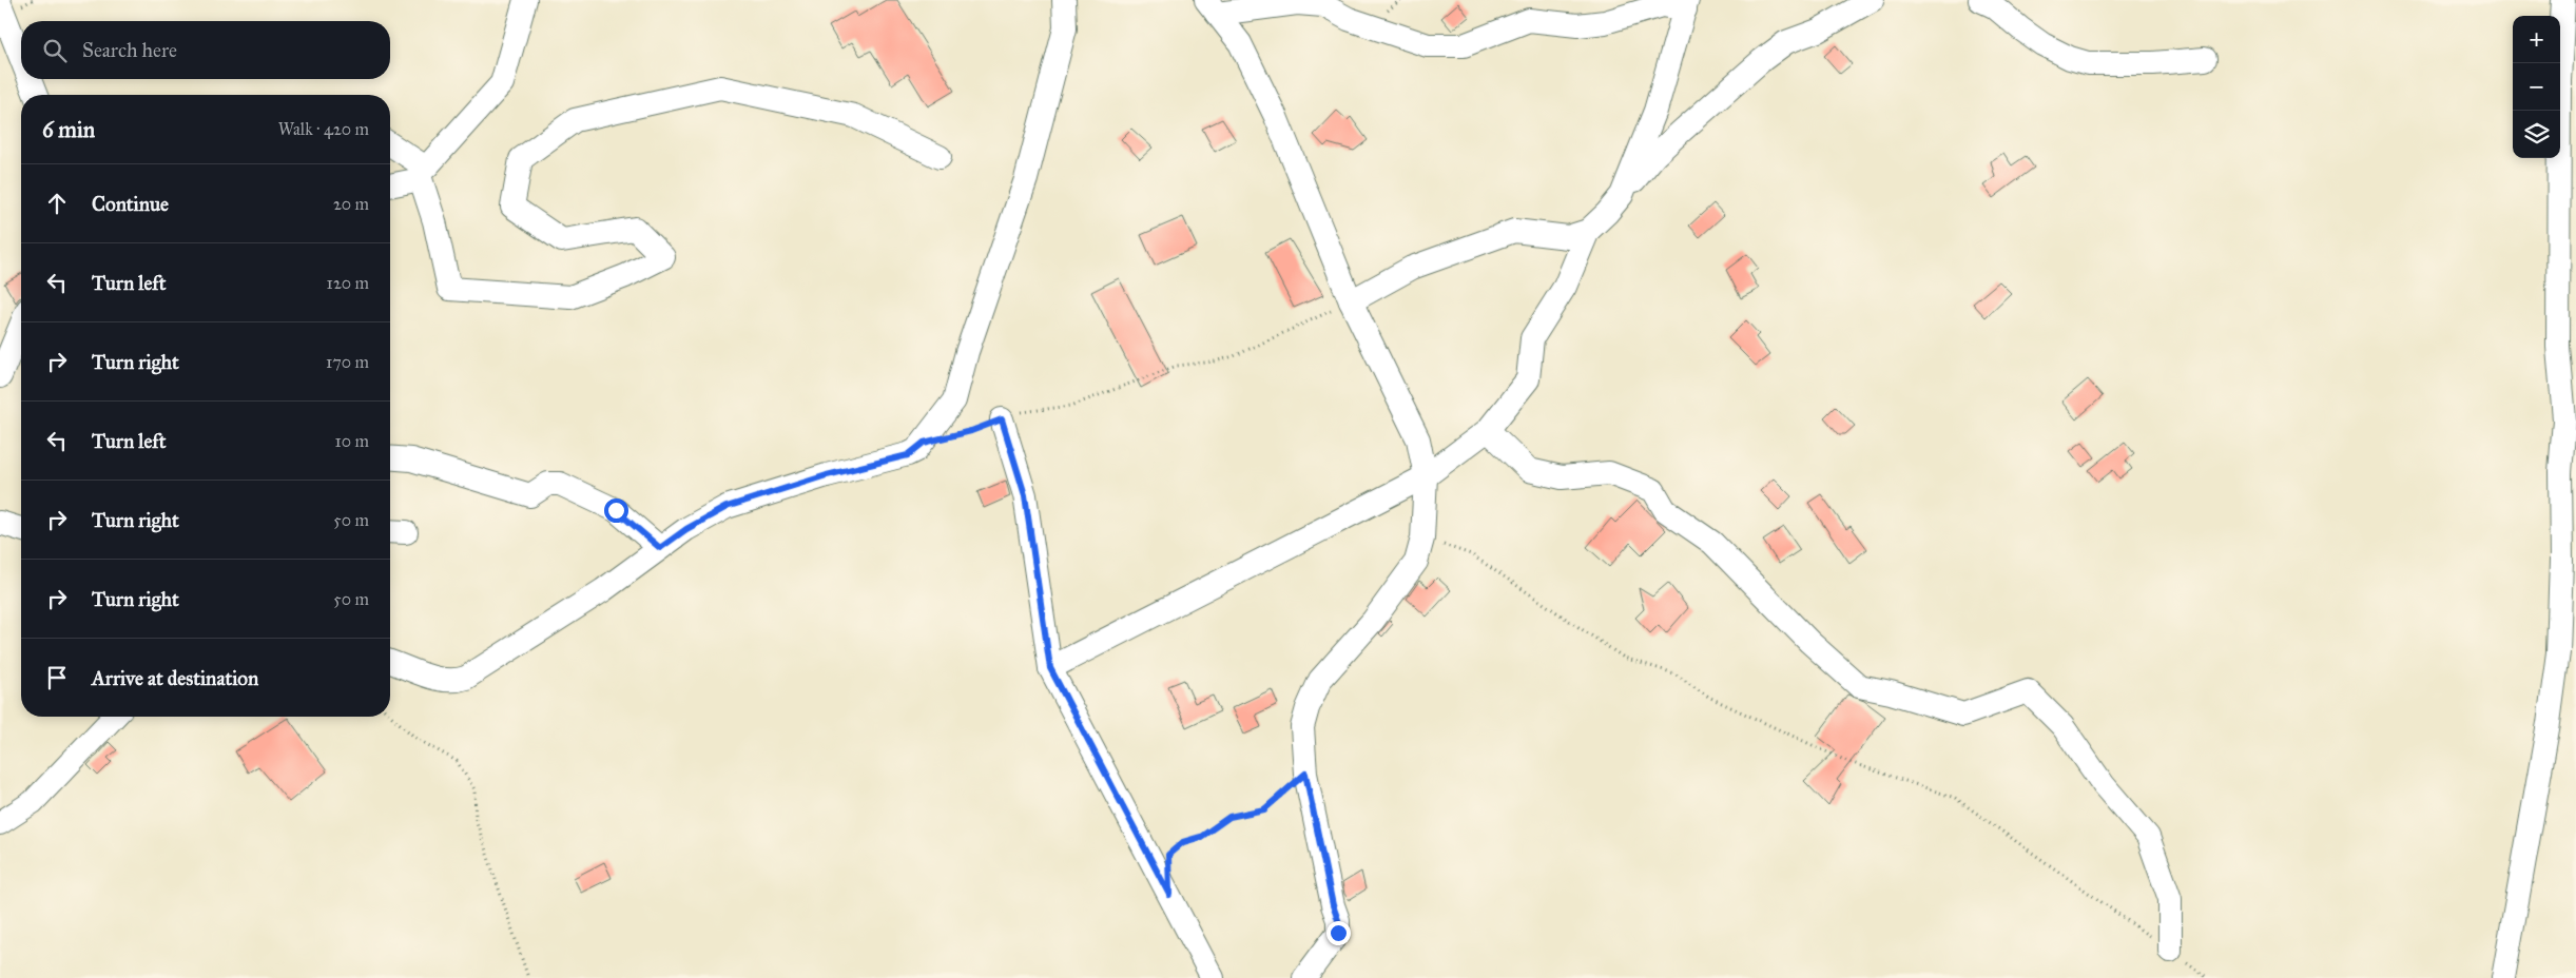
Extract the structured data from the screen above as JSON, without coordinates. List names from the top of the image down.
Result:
{
  "page": {
    "map_buttons": ["+", "−"],
    "search": "Search here",
    "heading": ["6 min", "Walk · 420 m"],
    "list": [
      ["Continue", "20 m"],
      ["Turn left", "120 m"],
      ["Turn right", "170 m"],
      ["Turn left", "10 m"],
      ["Turn right", "50 m"],
      ["Turn right", "50 m"],
      "Arrive at destination"
    ]
  }
}
